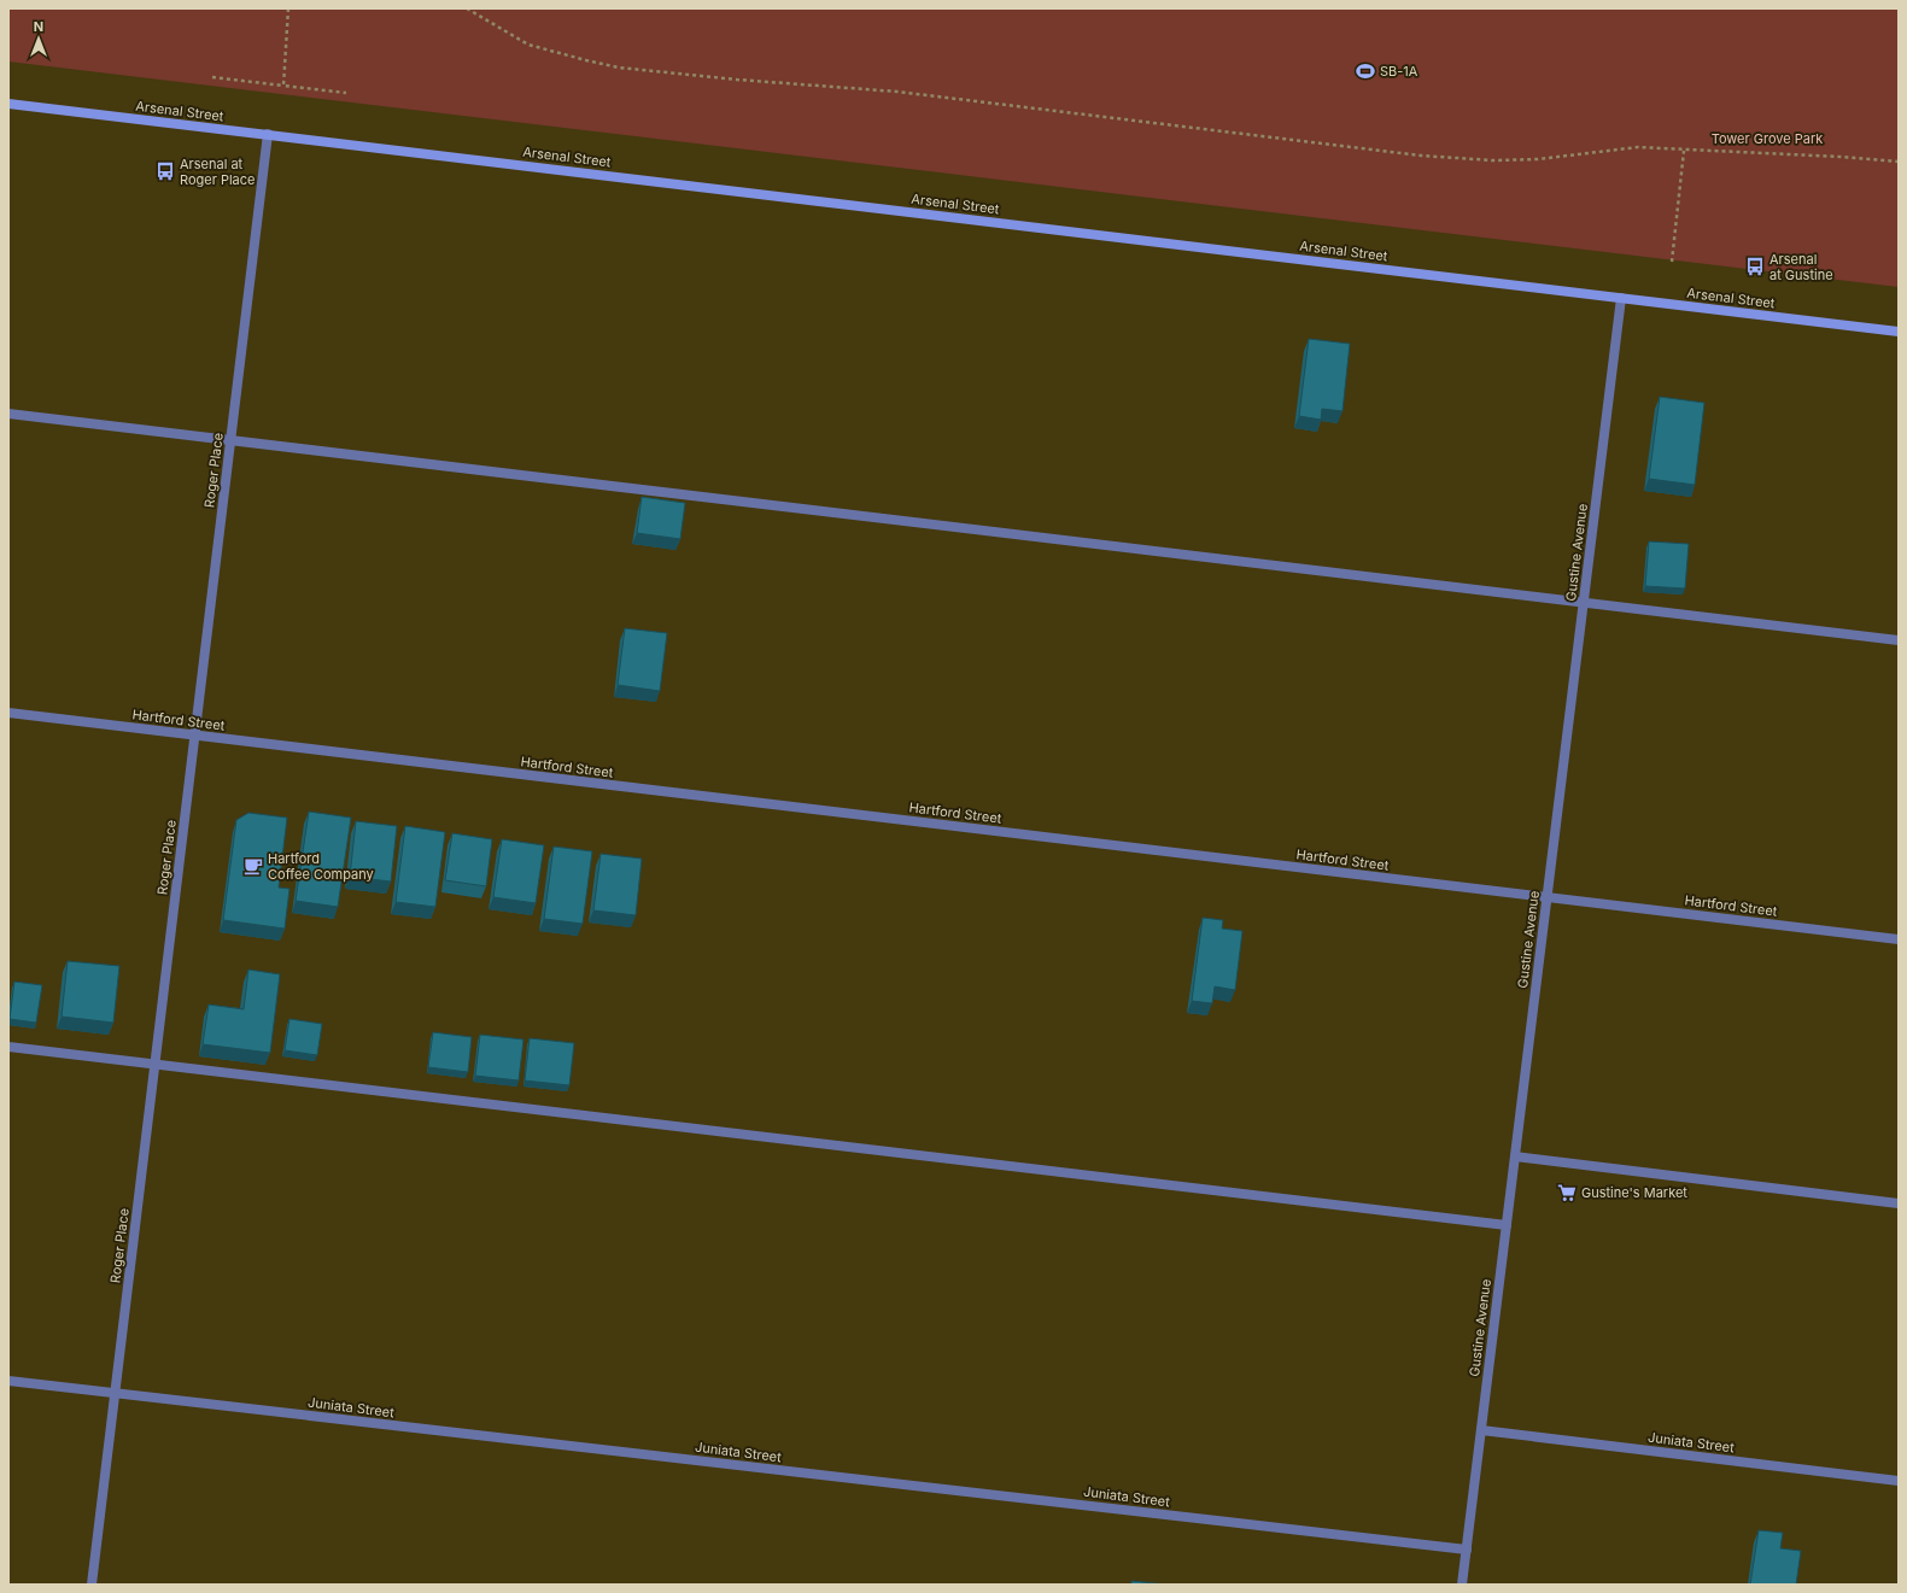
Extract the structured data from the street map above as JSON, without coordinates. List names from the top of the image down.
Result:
{
  "streets": {
    "main road": ["Arsenal Street"],
    "street": [
      "Roger Place",
      "Gustine Avenue",
      "Hartford Street",
      "Juniata Street"
    ]
  },
  "crossings": [
    ["Arsenal Street", "Roger Place"],
    ["Arsenal Street", "Gustine Avenue"],
    ["Roger Place", "Hartford Street"],
    ["Roger Place", "Juniata Street"],
    ["Gustine Avenue", "Hartford Street"],
    ["Gustine Avenue", "Juniata Street"]
  ],
  "parks": ["Tower Grove Park"],
  "places": {
    "sports": ["SB-1A"],
    "bus stop": ["Arsenal at Roger Place", "Arsenal at Gustine"],
    "cafe": ["Hartford Coffee Company"],
    "supermarket": ["Gustine's Market"]
  },
  "north": "top"
}
